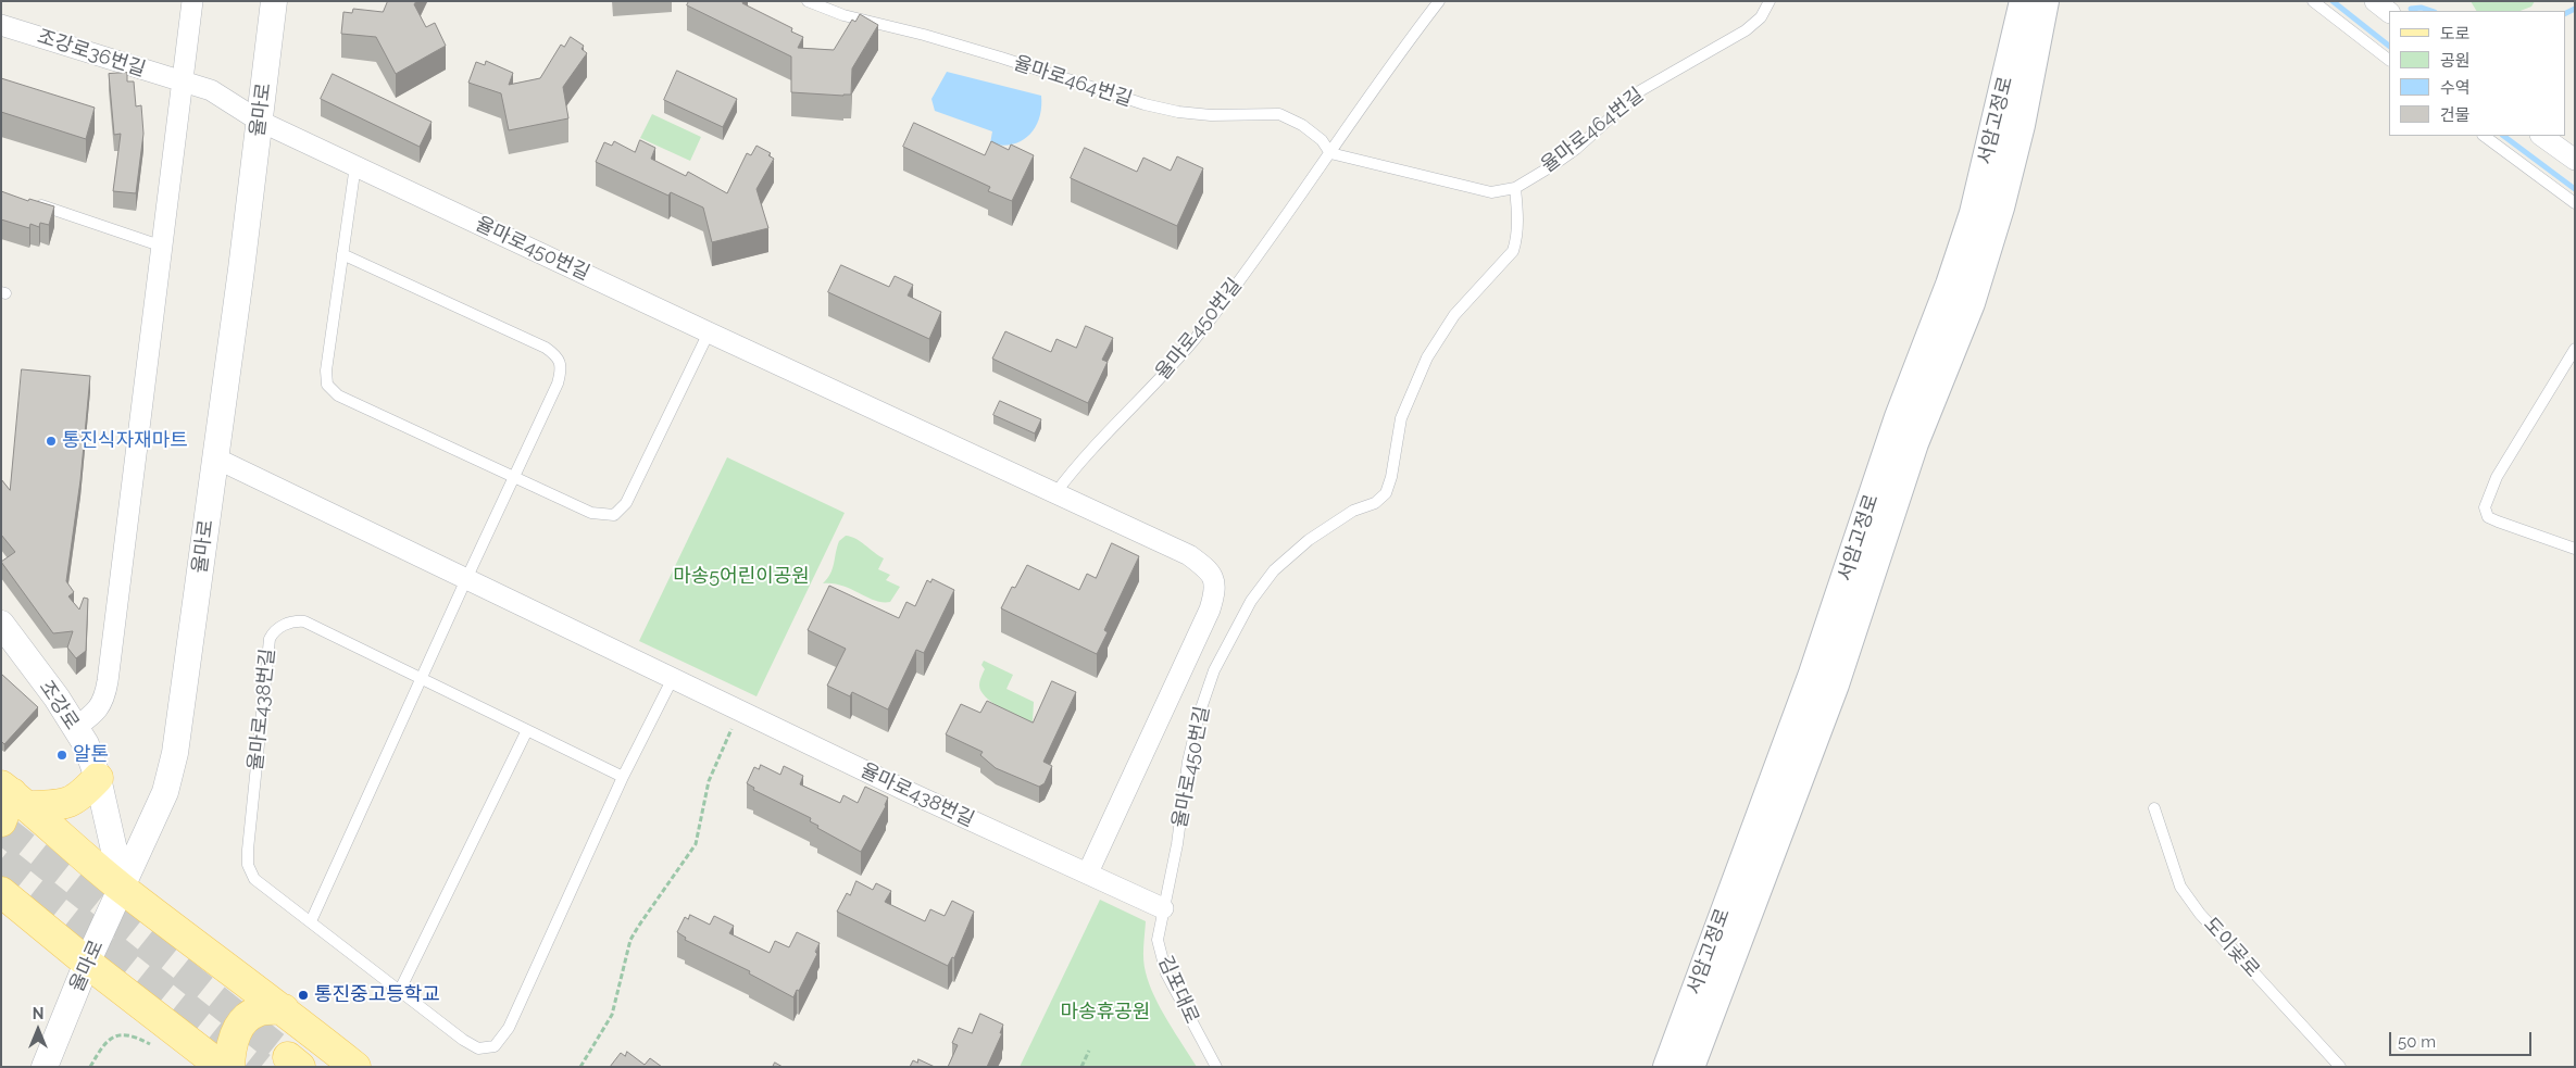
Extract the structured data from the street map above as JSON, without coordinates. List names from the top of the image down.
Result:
{
  "streets": {
    "main road": ["서암고정로"],
    "street": [
      "조강로36번길",
      "율마로",
      "율마로450번길",
      "조강로",
      "율마로438번길"
    ],
    "lane": ["율마로464번길", "도이곶로", "김포대로"]
  },
  "crossings": [
    ["조강로36번길", "율마로450번길"],
    ["율마로464번길", "율마로450번길"],
    ["율마로", "율마로450번길"],
    ["율마로", "조강로"],
    ["율마로", "율마로438번길"],
    ["율마로450번길", "율마로438번길"],
    ["율마로450번길", "김포대로"],
    ["율마로438번길", "김포대로"]
  ],
  "parks": ["마송5어린이공원", "마송휴공원"],
  "places": ["통진식자재마트", "알톤", "통진중고등학교"],
  "legend": [
    "도로",
    "공원",
    "수역",
    "건물"
  ],
  "scale_bar": "50 m",
  "north": "top"
}
